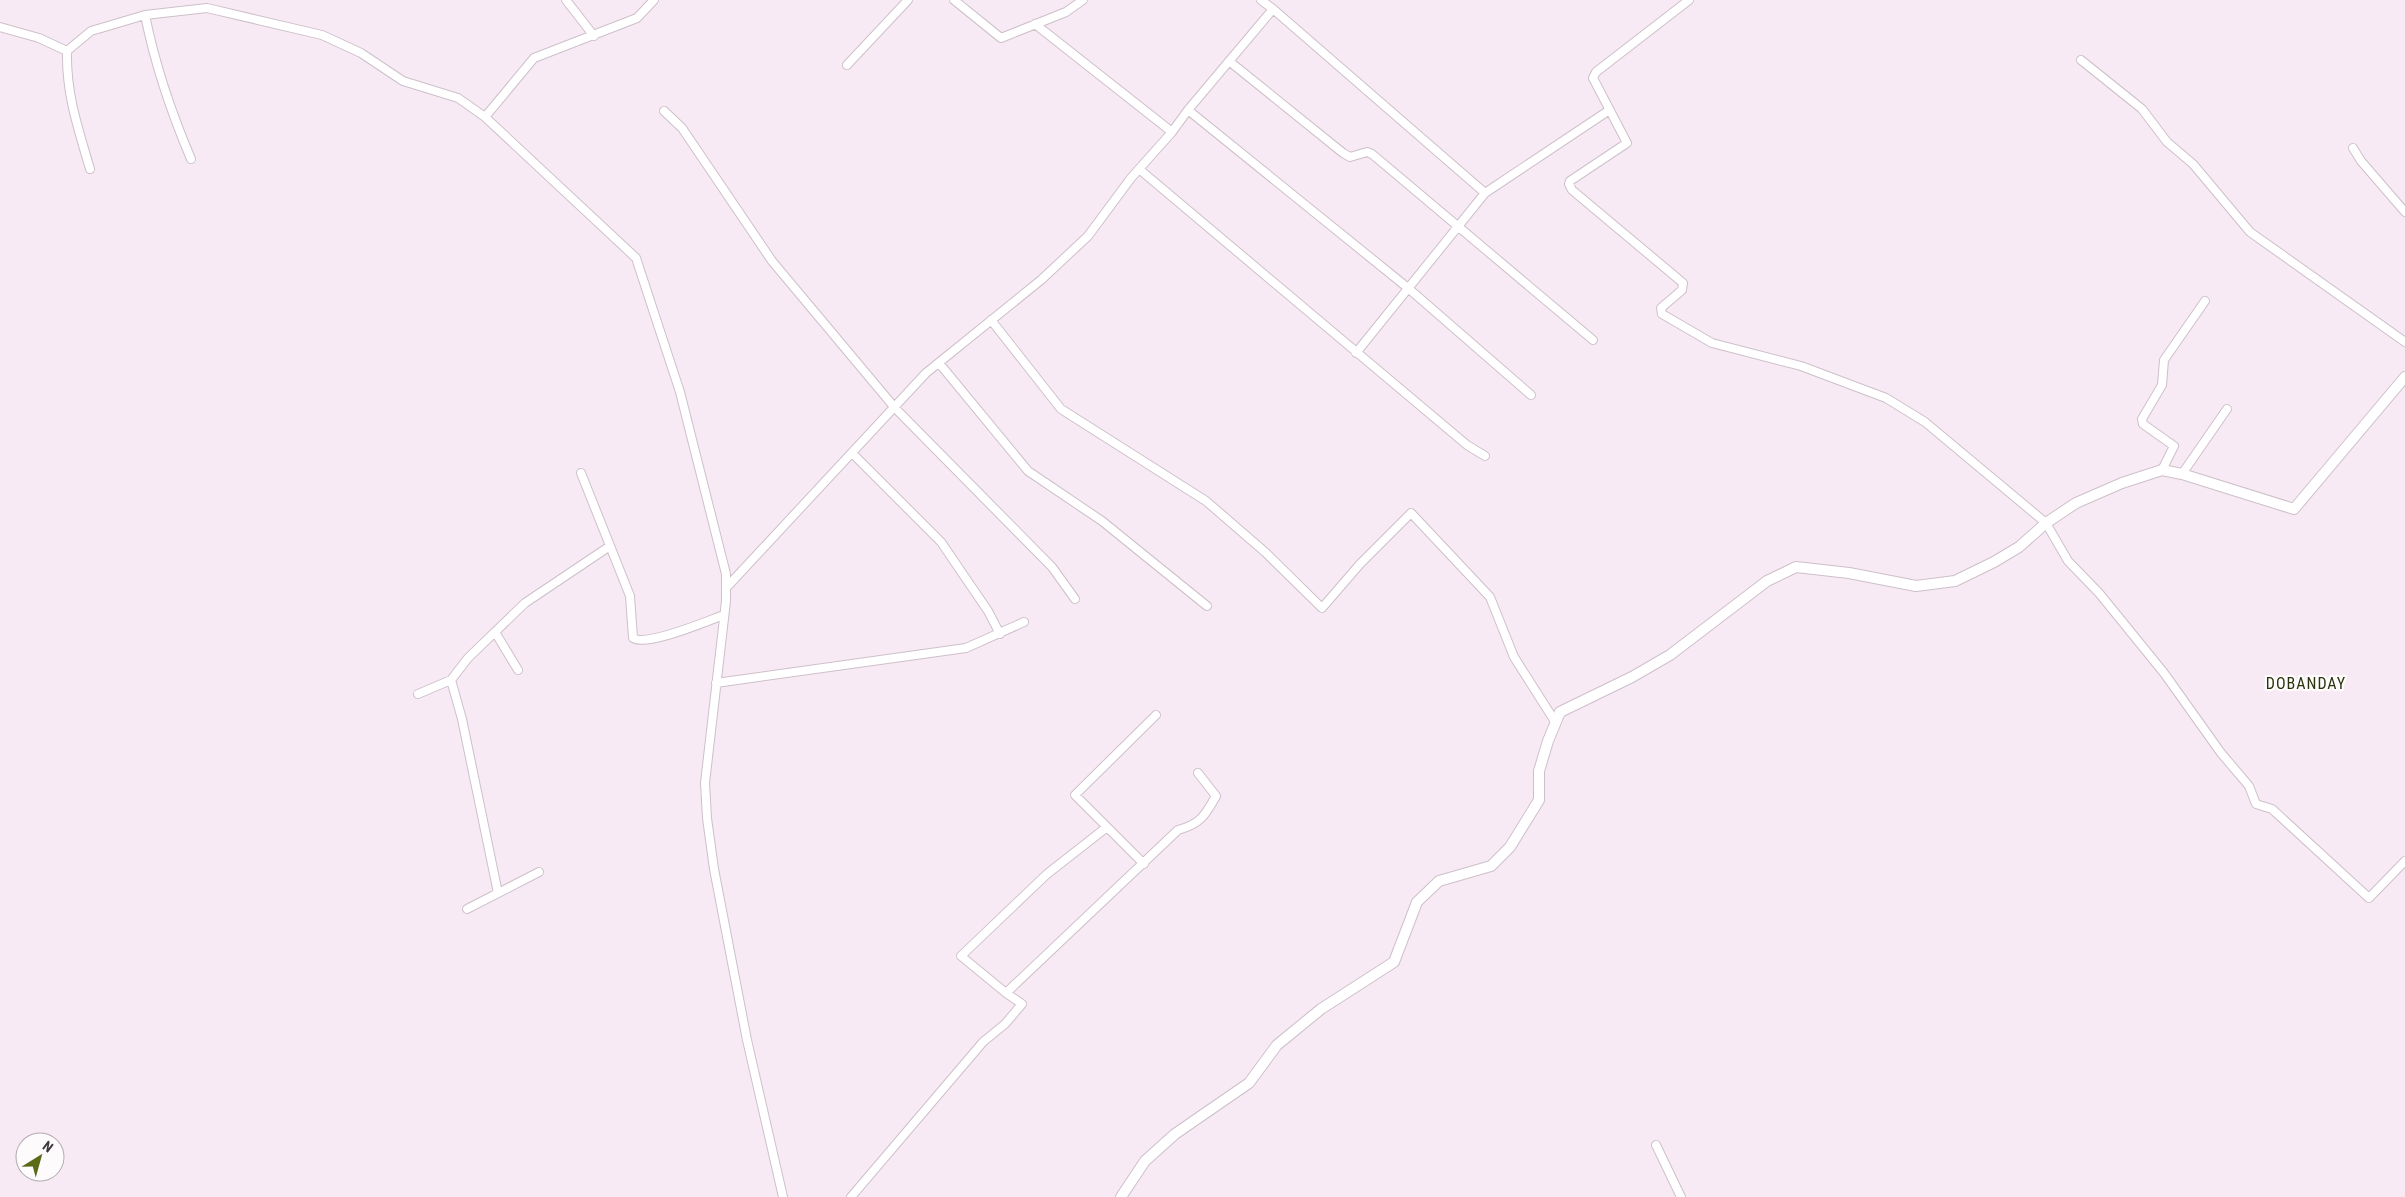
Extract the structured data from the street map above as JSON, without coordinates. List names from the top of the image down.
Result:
{
  "districts": ["DOBANDAY"],
  "north": "top right"
}
